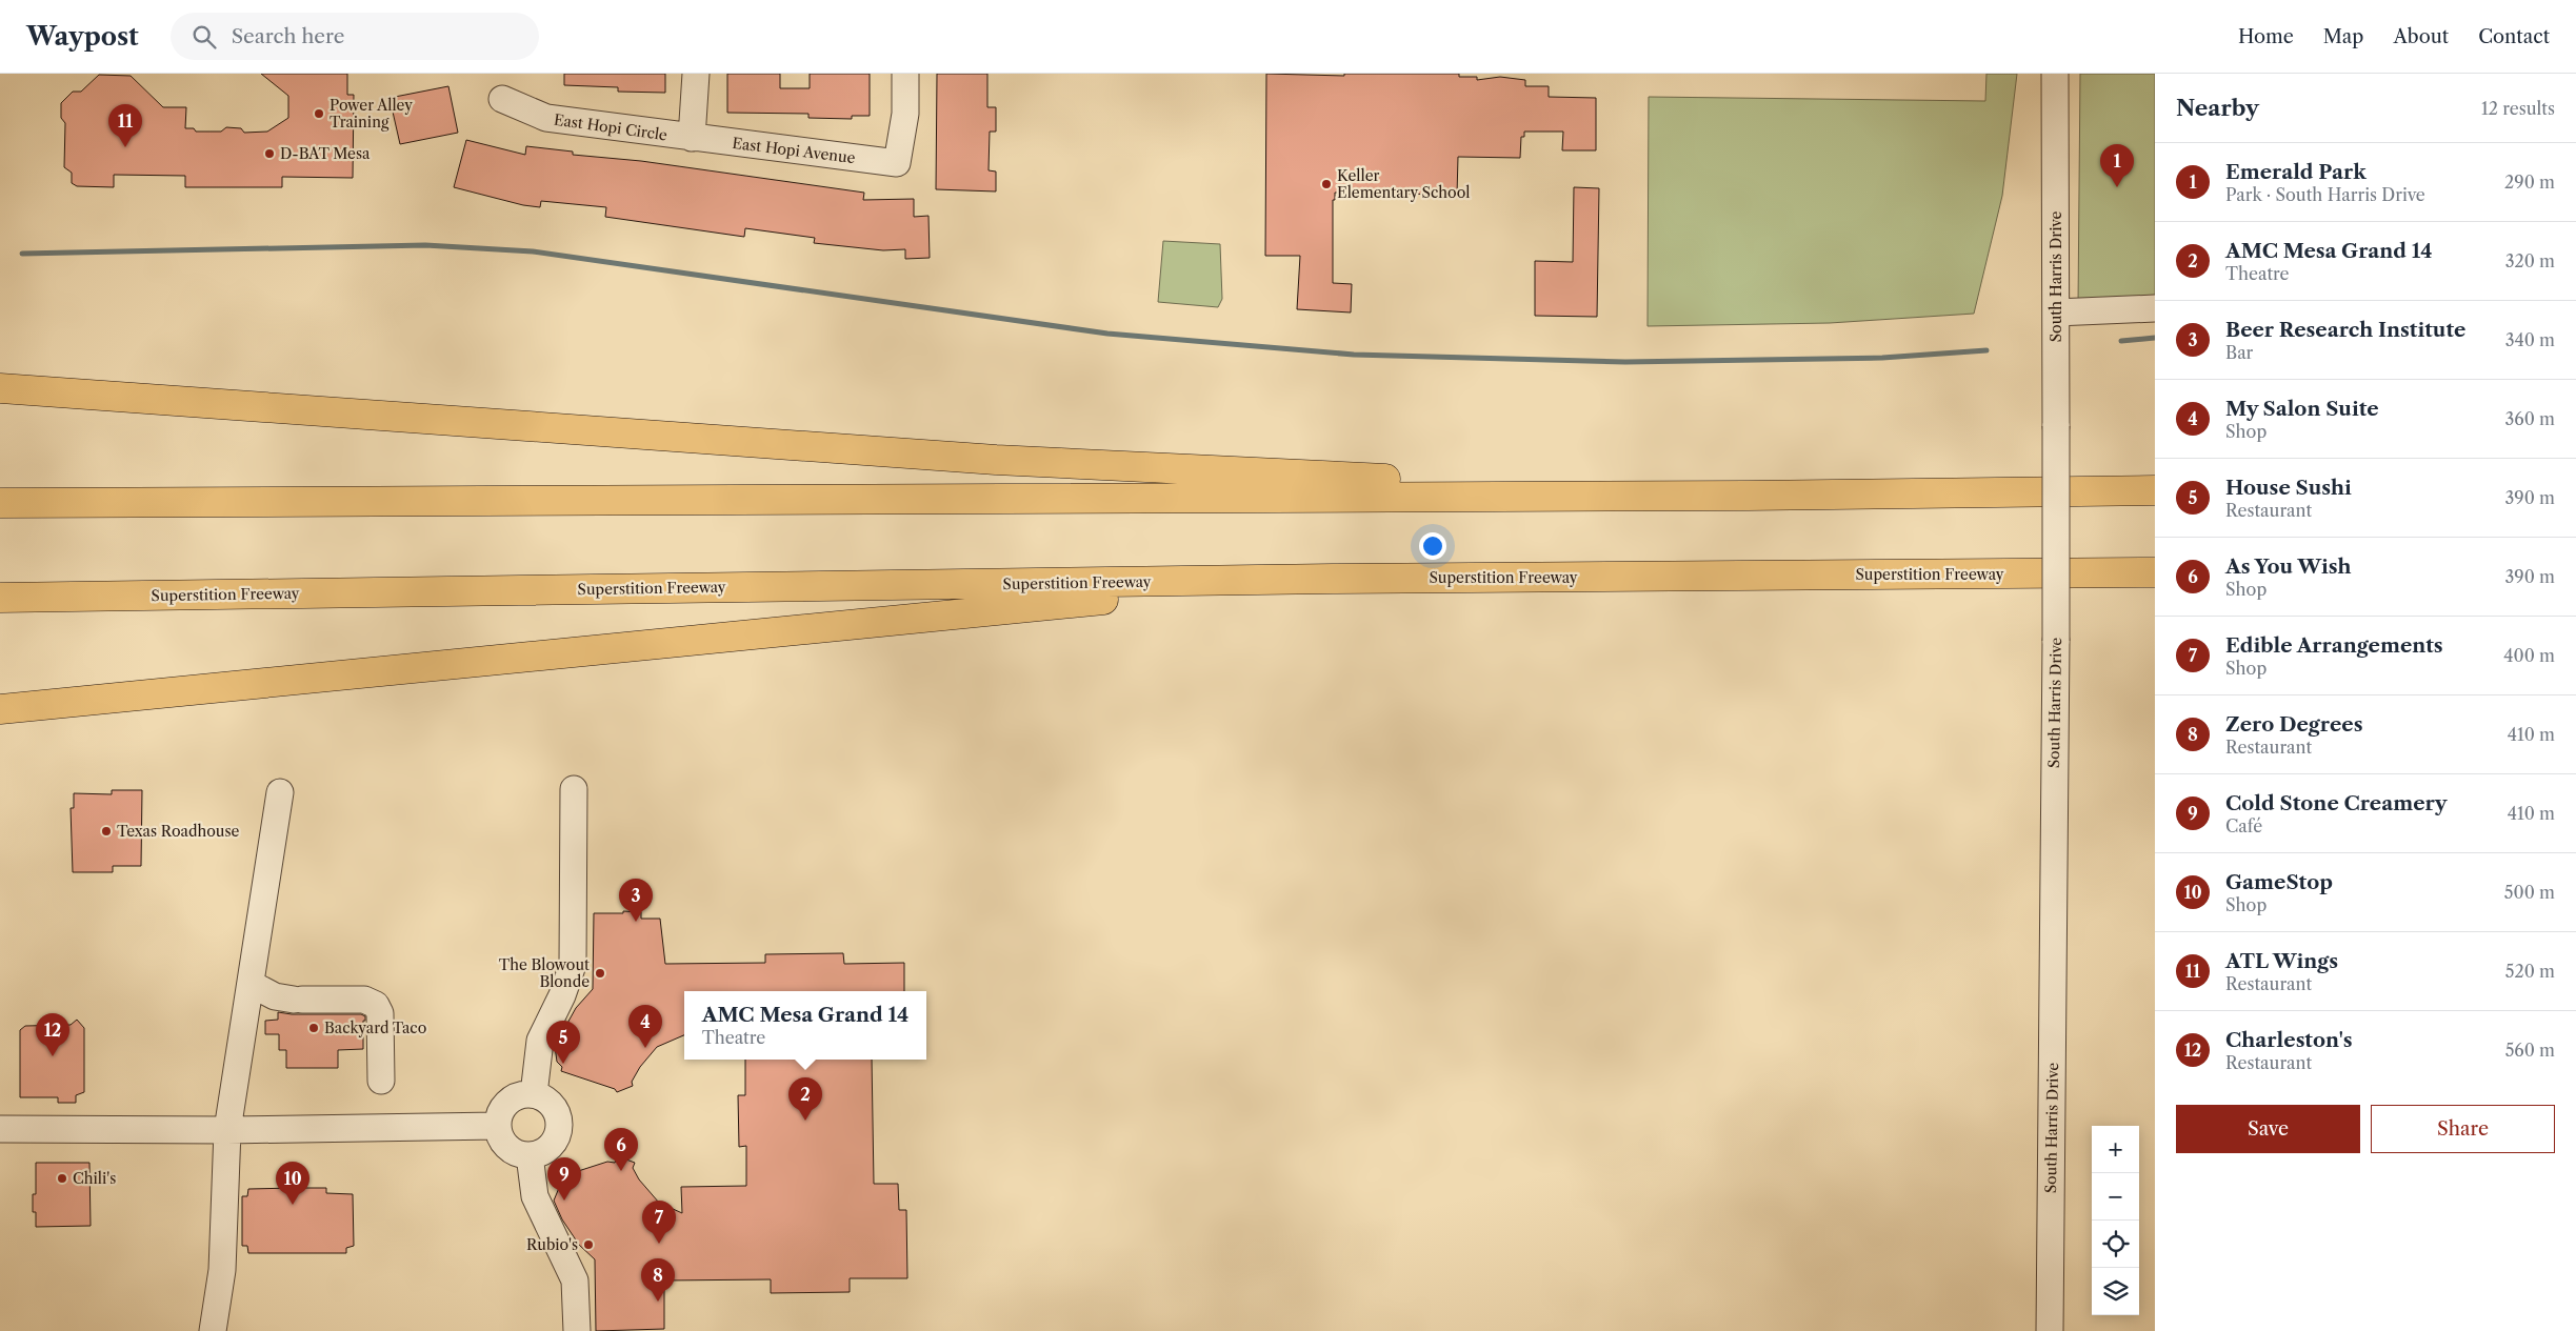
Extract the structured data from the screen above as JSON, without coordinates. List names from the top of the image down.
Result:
{
  "streets": {
    "highway": ["Superstition Freeway"],
    "street": ["East Hopi Circle", "East Hopi Avenue", "South Harris Drive"]
  },
  "crossings": [
    ["East Hopi Circle", "East Hopi Avenue"]
  ],
  "places": [
    "Power Alley Training",
    "D-BAT Mesa",
    "Keller Elementary School",
    "Texas Roadhouse",
    "The Blowout Blonde",
    "Backyard Taco",
    "Chili's",
    "Rubio's"
  ],
  "page": {
    "header": "Waypost",
    "search": "Search here",
    "nav": [
      "Home",
      "Map",
      "About",
      "Contact"
    ],
    "heading": ["Nearby", "12 results"],
    "pins": [
      "11",
      "1",
      "3",
      "4",
      "12",
      "5",
      "2",
      "6",
      "9",
      "10",
      "7",
      "8"
    ],
    "list": [
      {
        "mark": "1",
        "name": "Emerald Park",
        "note": "Park · South Harris Drive",
        "value": "290 m"
      },
      {
        "mark": "2",
        "name": "AMC Mesa Grand 14",
        "note": "Theatre",
        "value": "320 m"
      },
      {
        "mark": "3",
        "name": "Beer Research Institute",
        "note": "Bar",
        "value": "340 m"
      },
      {
        "mark": "4",
        "name": "My Salon Suite",
        "note": "Shop",
        "value": "360 m"
      },
      {
        "mark": "5",
        "name": "House Sushi",
        "note": "Restaurant",
        "value": "390 m"
      },
      {
        "mark": "6",
        "name": "As You Wish",
        "note": "Shop",
        "value": "390 m"
      },
      {
        "mark": "7",
        "name": "Edible Arrangements",
        "note": "Shop",
        "value": "400 m"
      },
      {
        "mark": "8",
        "name": "Zero Degrees",
        "note": "Restaurant",
        "value": "410 m"
      },
      {
        "mark": "9",
        "name": "Cold Stone Creamery",
        "note": "Café",
        "value": "410 m"
      },
      {
        "mark": "10",
        "name": "GameStop",
        "note": "Shop",
        "value": "500 m"
      },
      {
        "mark": "11",
        "name": "ATL Wings",
        "note": "Restaurant",
        "value": "520 m"
      },
      {
        "mark": "12",
        "name": "Charleston's",
        "note": "Restaurant",
        "value": "560 m"
      }
    ],
    "popup": ["AMC Mesa Grand 14", "Theatre"],
    "buttons": ["Save", "Share"],
    "map_buttons": ["+", "−"]
  }
}
